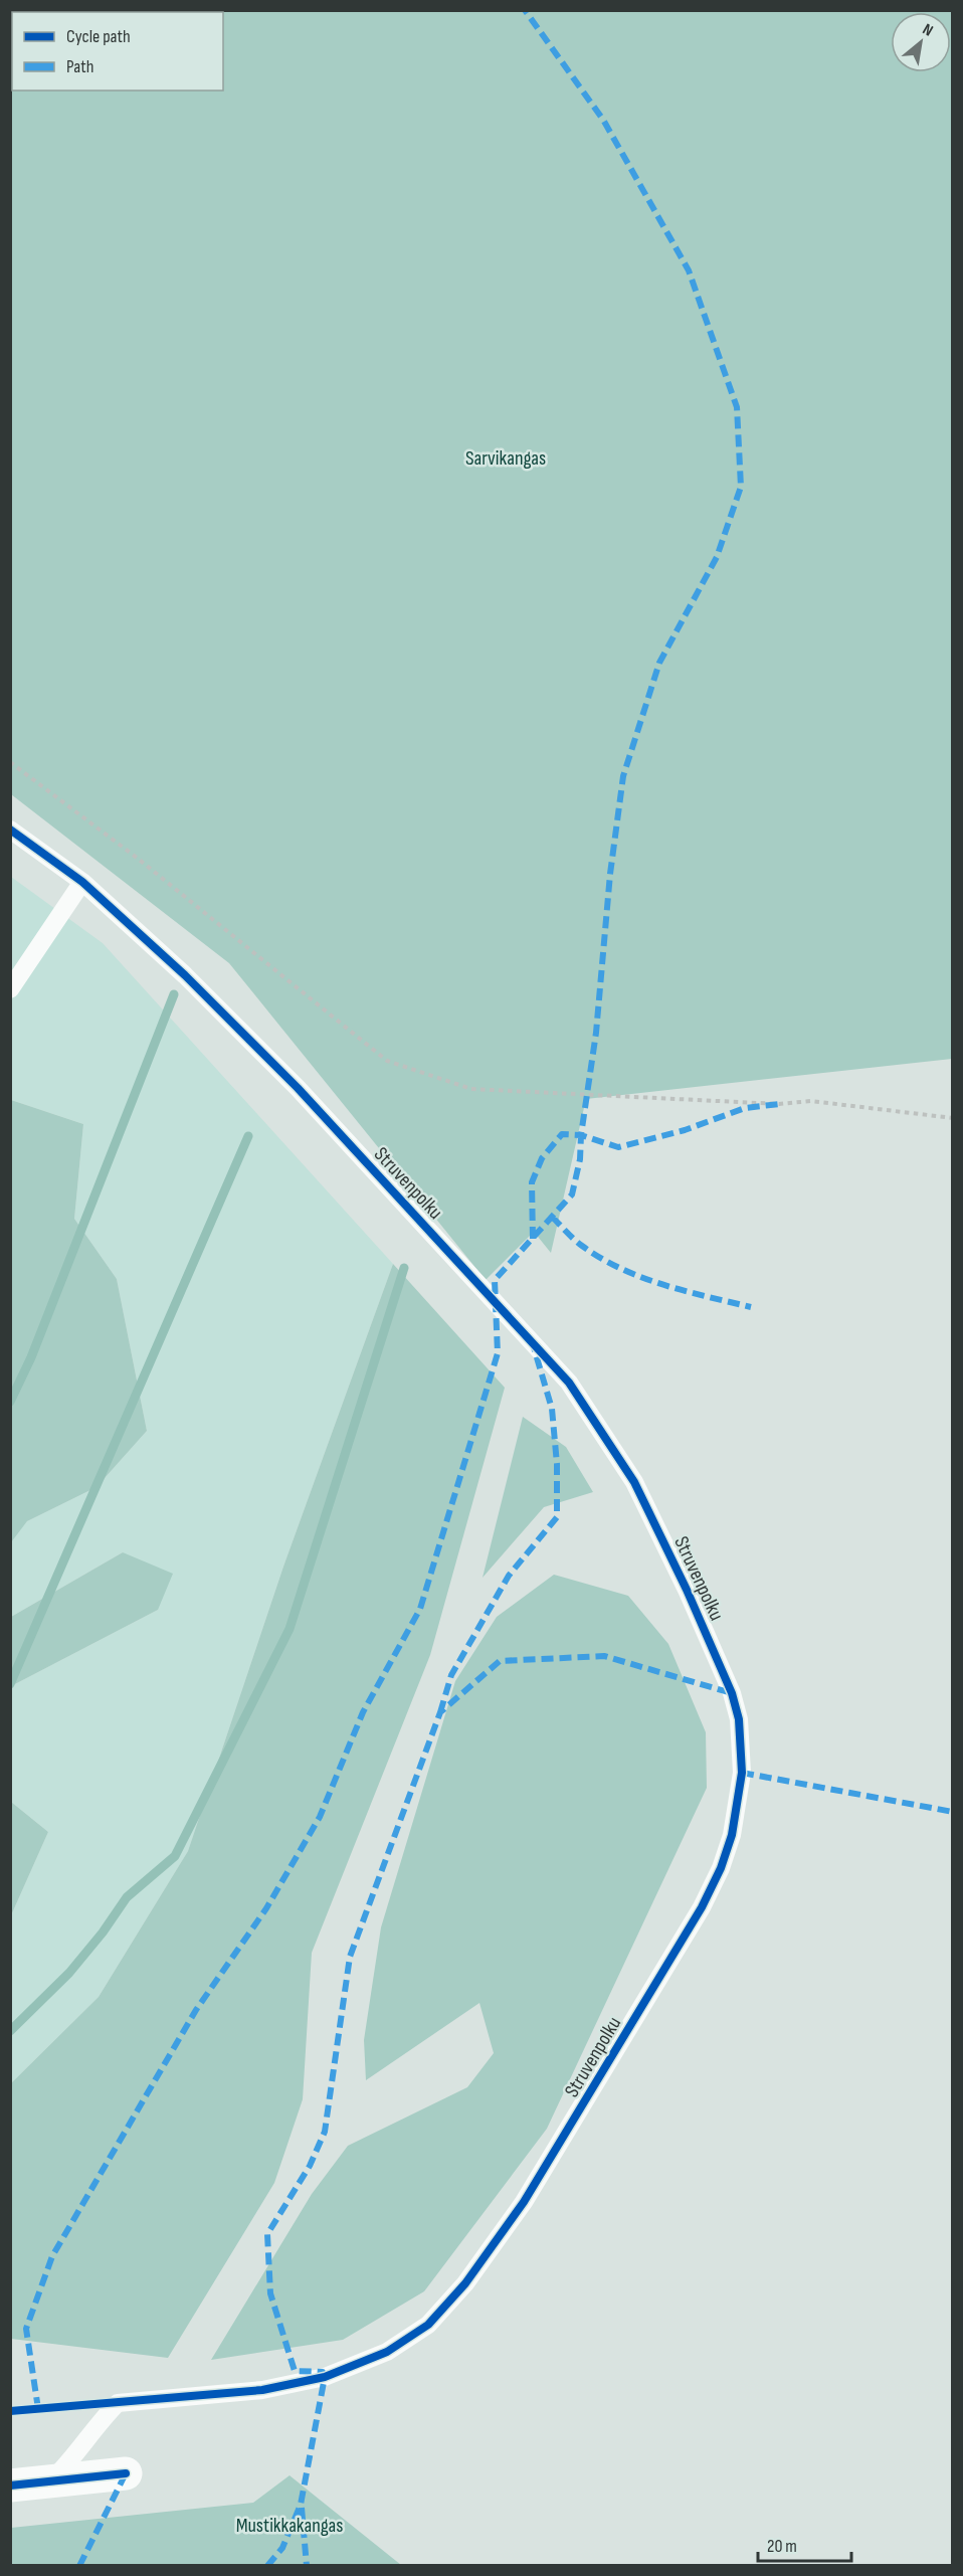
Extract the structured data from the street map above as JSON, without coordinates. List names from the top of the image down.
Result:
{
  "streets": {
    "lane": ["Struvenpolku"]
  },
  "parks": ["Sarvikangas", "Mustikkakangas"],
  "legend": ["Cycle path", "Path"],
  "scale_bar": "20 m",
  "north": "top right"
}
